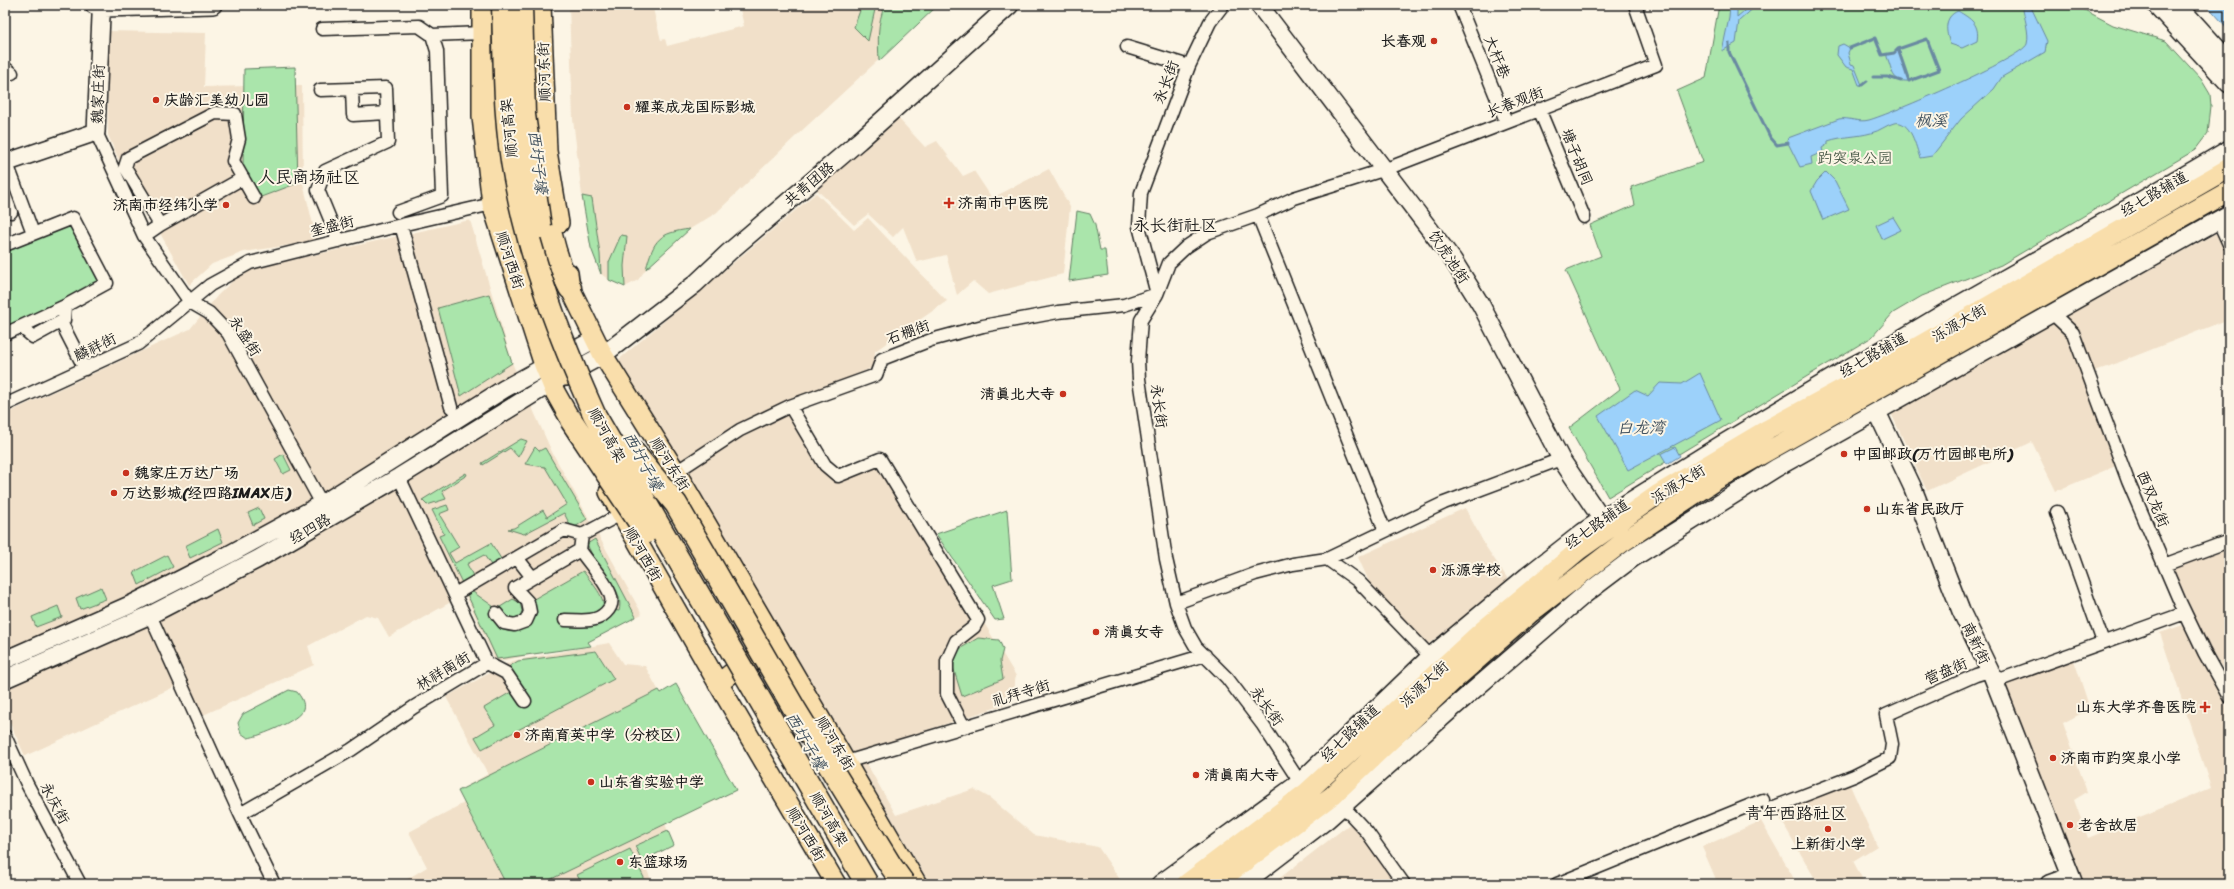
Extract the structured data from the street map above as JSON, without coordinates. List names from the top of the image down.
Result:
{
  "streets": {
    "highway": ["顺河高架"],
    "main road": ["顺河东街", "顺河西街", "泺源大街"],
    "street": [
      "大杆巷",
      "永长街",
      "魏家庄街",
      "长春观街",
      "塘子胡同",
      "共青团路",
      "经七路辅道",
      "奎盛街",
      "饮虎池街",
      "石棚街",
      "永盛街",
      "麟祥街",
      "西双龙街",
      "经四路",
      "南新街",
      "林祥南街",
      "营盘街",
      "礼拜寺街",
      "永庆街"
    ]
  },
  "crossings": [
    ["大杆巷", "长春观街"],
    ["顺河东街", "共青团路"],
    ["顺河东街", "顺河西街"],
    ["顺河东街", "石棚街"],
    ["顺河东街", "经四路"],
    ["顺河东街", "礼拜寺街"],
    ["永长街", "长春观街"],
    ["永长街", "经七路辅道"],
    ["永长街", "泺源大街"],
    ["永长街", "石棚街"],
    ["永长街", "礼拜寺街"],
    ["魏家庄街", "永盛街"],
    ["长春观街", "塘子胡同"],
    ["长春观街", "饮虎池街"],
    ["长春观街", "石棚街"],
    ["共青团路", "经四路"],
    ["经七路辅道", "饮虎池街"],
    ["经七路辅道", "泺源大街"],
    ["奎盛街", "顺河西街"],
    ["奎盛街", "永盛街"],
    ["奎盛街", "麟祥街"],
    ["饮虎池街", "泺源大街"],
    ["顺河西街", "经四路"],
    ["永盛街", "麟祥街"],
    ["永盛街", "经四路"],
    ["西双龙街", "营盘街"],
    ["经四路", "林祥南街"],
    ["南新街", "营盘街"]
  ],
  "districts": ["人民商场社区", "永长街社区", "青年西路社区"],
  "water": ["枫溪", "西圩子壕", "白龙湾"],
  "parks": ["趵突泉公园"],
  "places": {
    "other": [
      "长春观",
      "庆龄汇美幼儿园",
      "耀莱成龙国际影城",
      "济南市经纬小学",
      "清真北大寺",
      "中国邮政(万竹园邮电所)",
      "魏家庄万达广场",
      "万达影城(经四路IMAX店)",
      "山东省民政厅",
      "泺源学校",
      "清真女寺",
      "济南育英中学（分校区）",
      "济南市趵突泉小学",
      "清真南大寺",
      "山东省实验中学",
      "老舍故居",
      "上新街小学",
      "东篮球场"
    ],
    "health": ["济南市中医院", "山东大学齐鲁医院"]
  }
}
